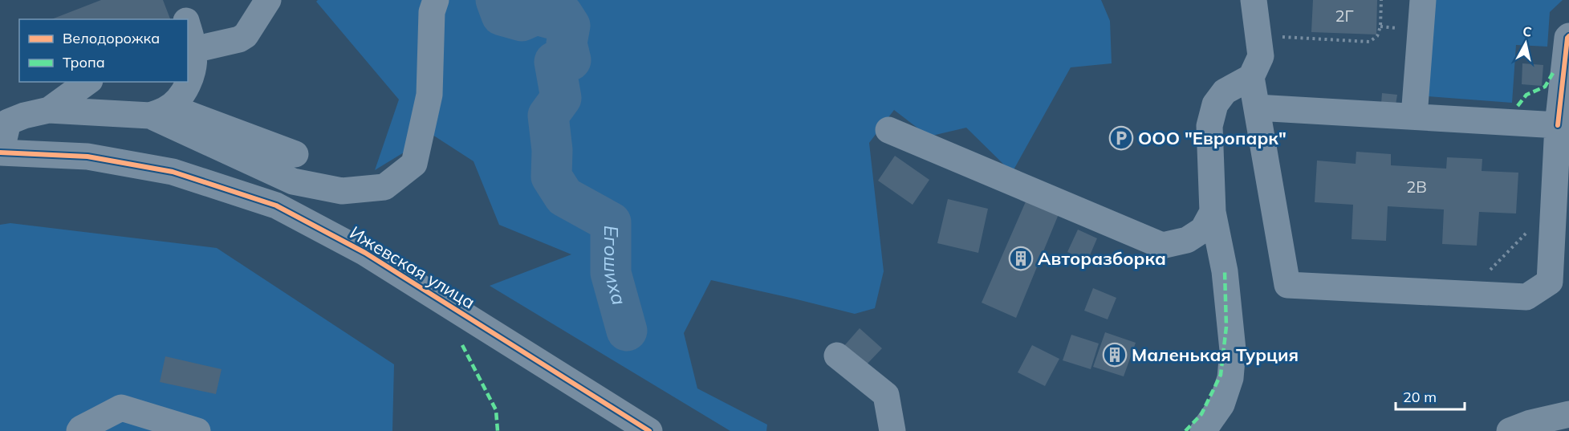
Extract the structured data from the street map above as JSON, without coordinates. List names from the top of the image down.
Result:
{
  "streets": {
    "street": ["Ижевская улица"]
  },
  "water": ["Егошиха"],
  "places": {
    "parking": ["ООО \"Европарк\""],
    "building": ["Авторазборка", "Маленькая Турция"]
  },
  "house_numbers": ["2Г", "2В"],
  "legend": ["Велодорожка", "Тропа"],
  "scale_bar": "20 m",
  "north": "top"
}
